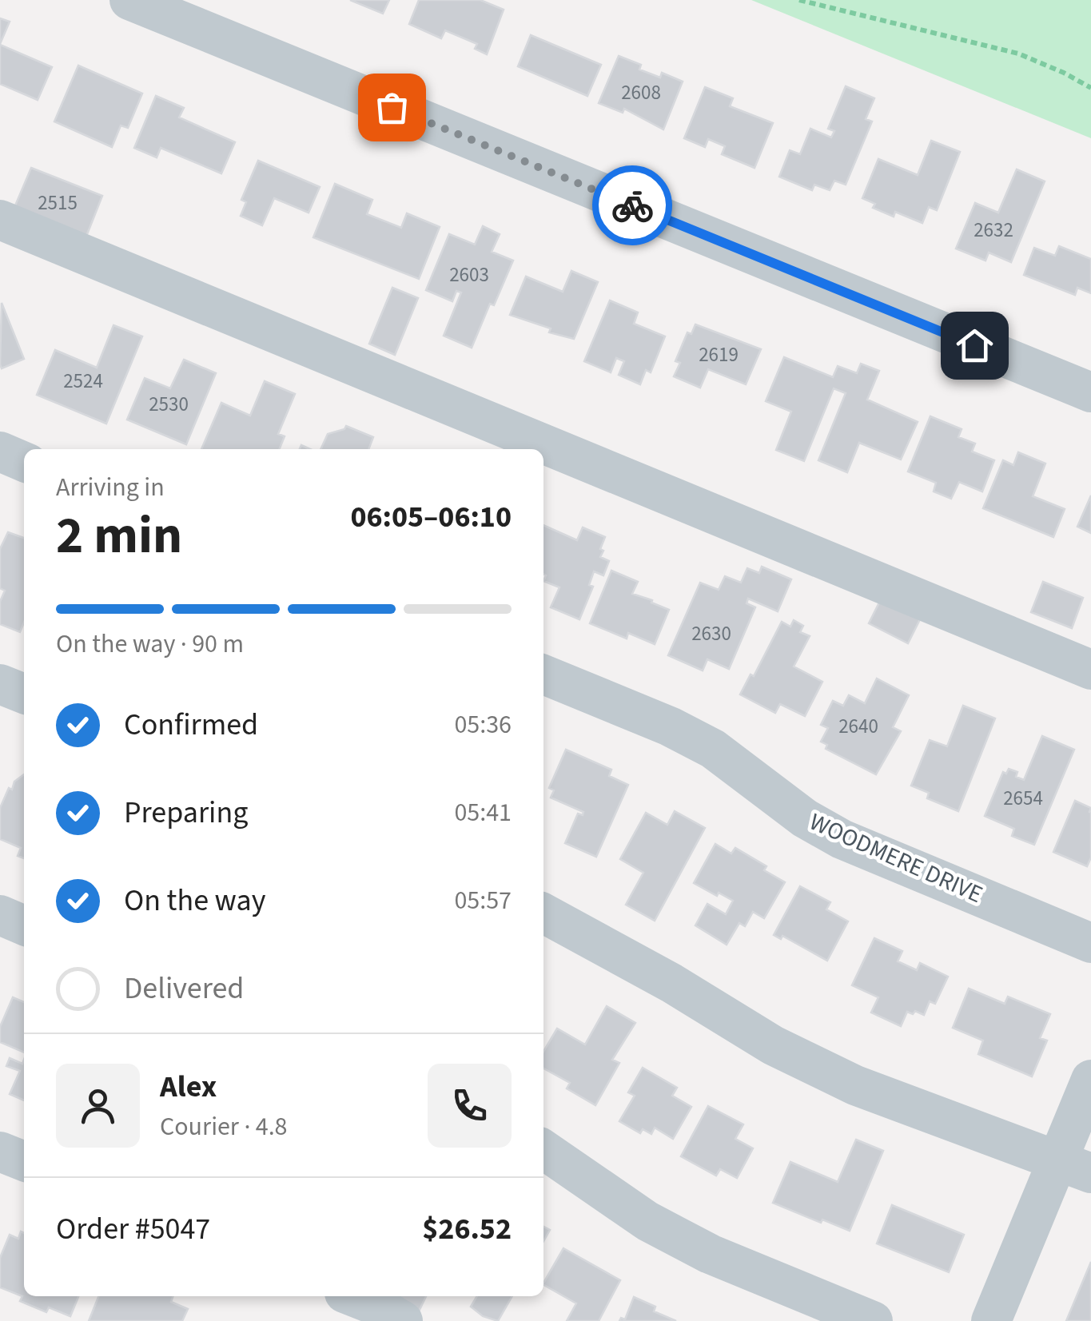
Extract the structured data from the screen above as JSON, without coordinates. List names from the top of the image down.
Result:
{
  "streets": {
    "street": ["WOODMERE DRIVE"]
  },
  "house_numbers": [
    "2608",
    "2515",
    "2632",
    "2603",
    "2619",
    "2524",
    "2530",
    "2630",
    "2640",
    "2654"
  ],
  "page": {
    "heading": ["2 min", "Arriving in", "06:05–06:10"],
    "panel": [
      "Alex",
      "Courier · 4.8",
      "Order #5047",
      "$26.52"
    ],
    "bar": "On the way · 90 m",
    "list": [
      ["Confirmed", "05:36"],
      ["Preparing", "05:41"],
      ["On the way", "05:57"],
      "Delivered"
    ]
  }
}
